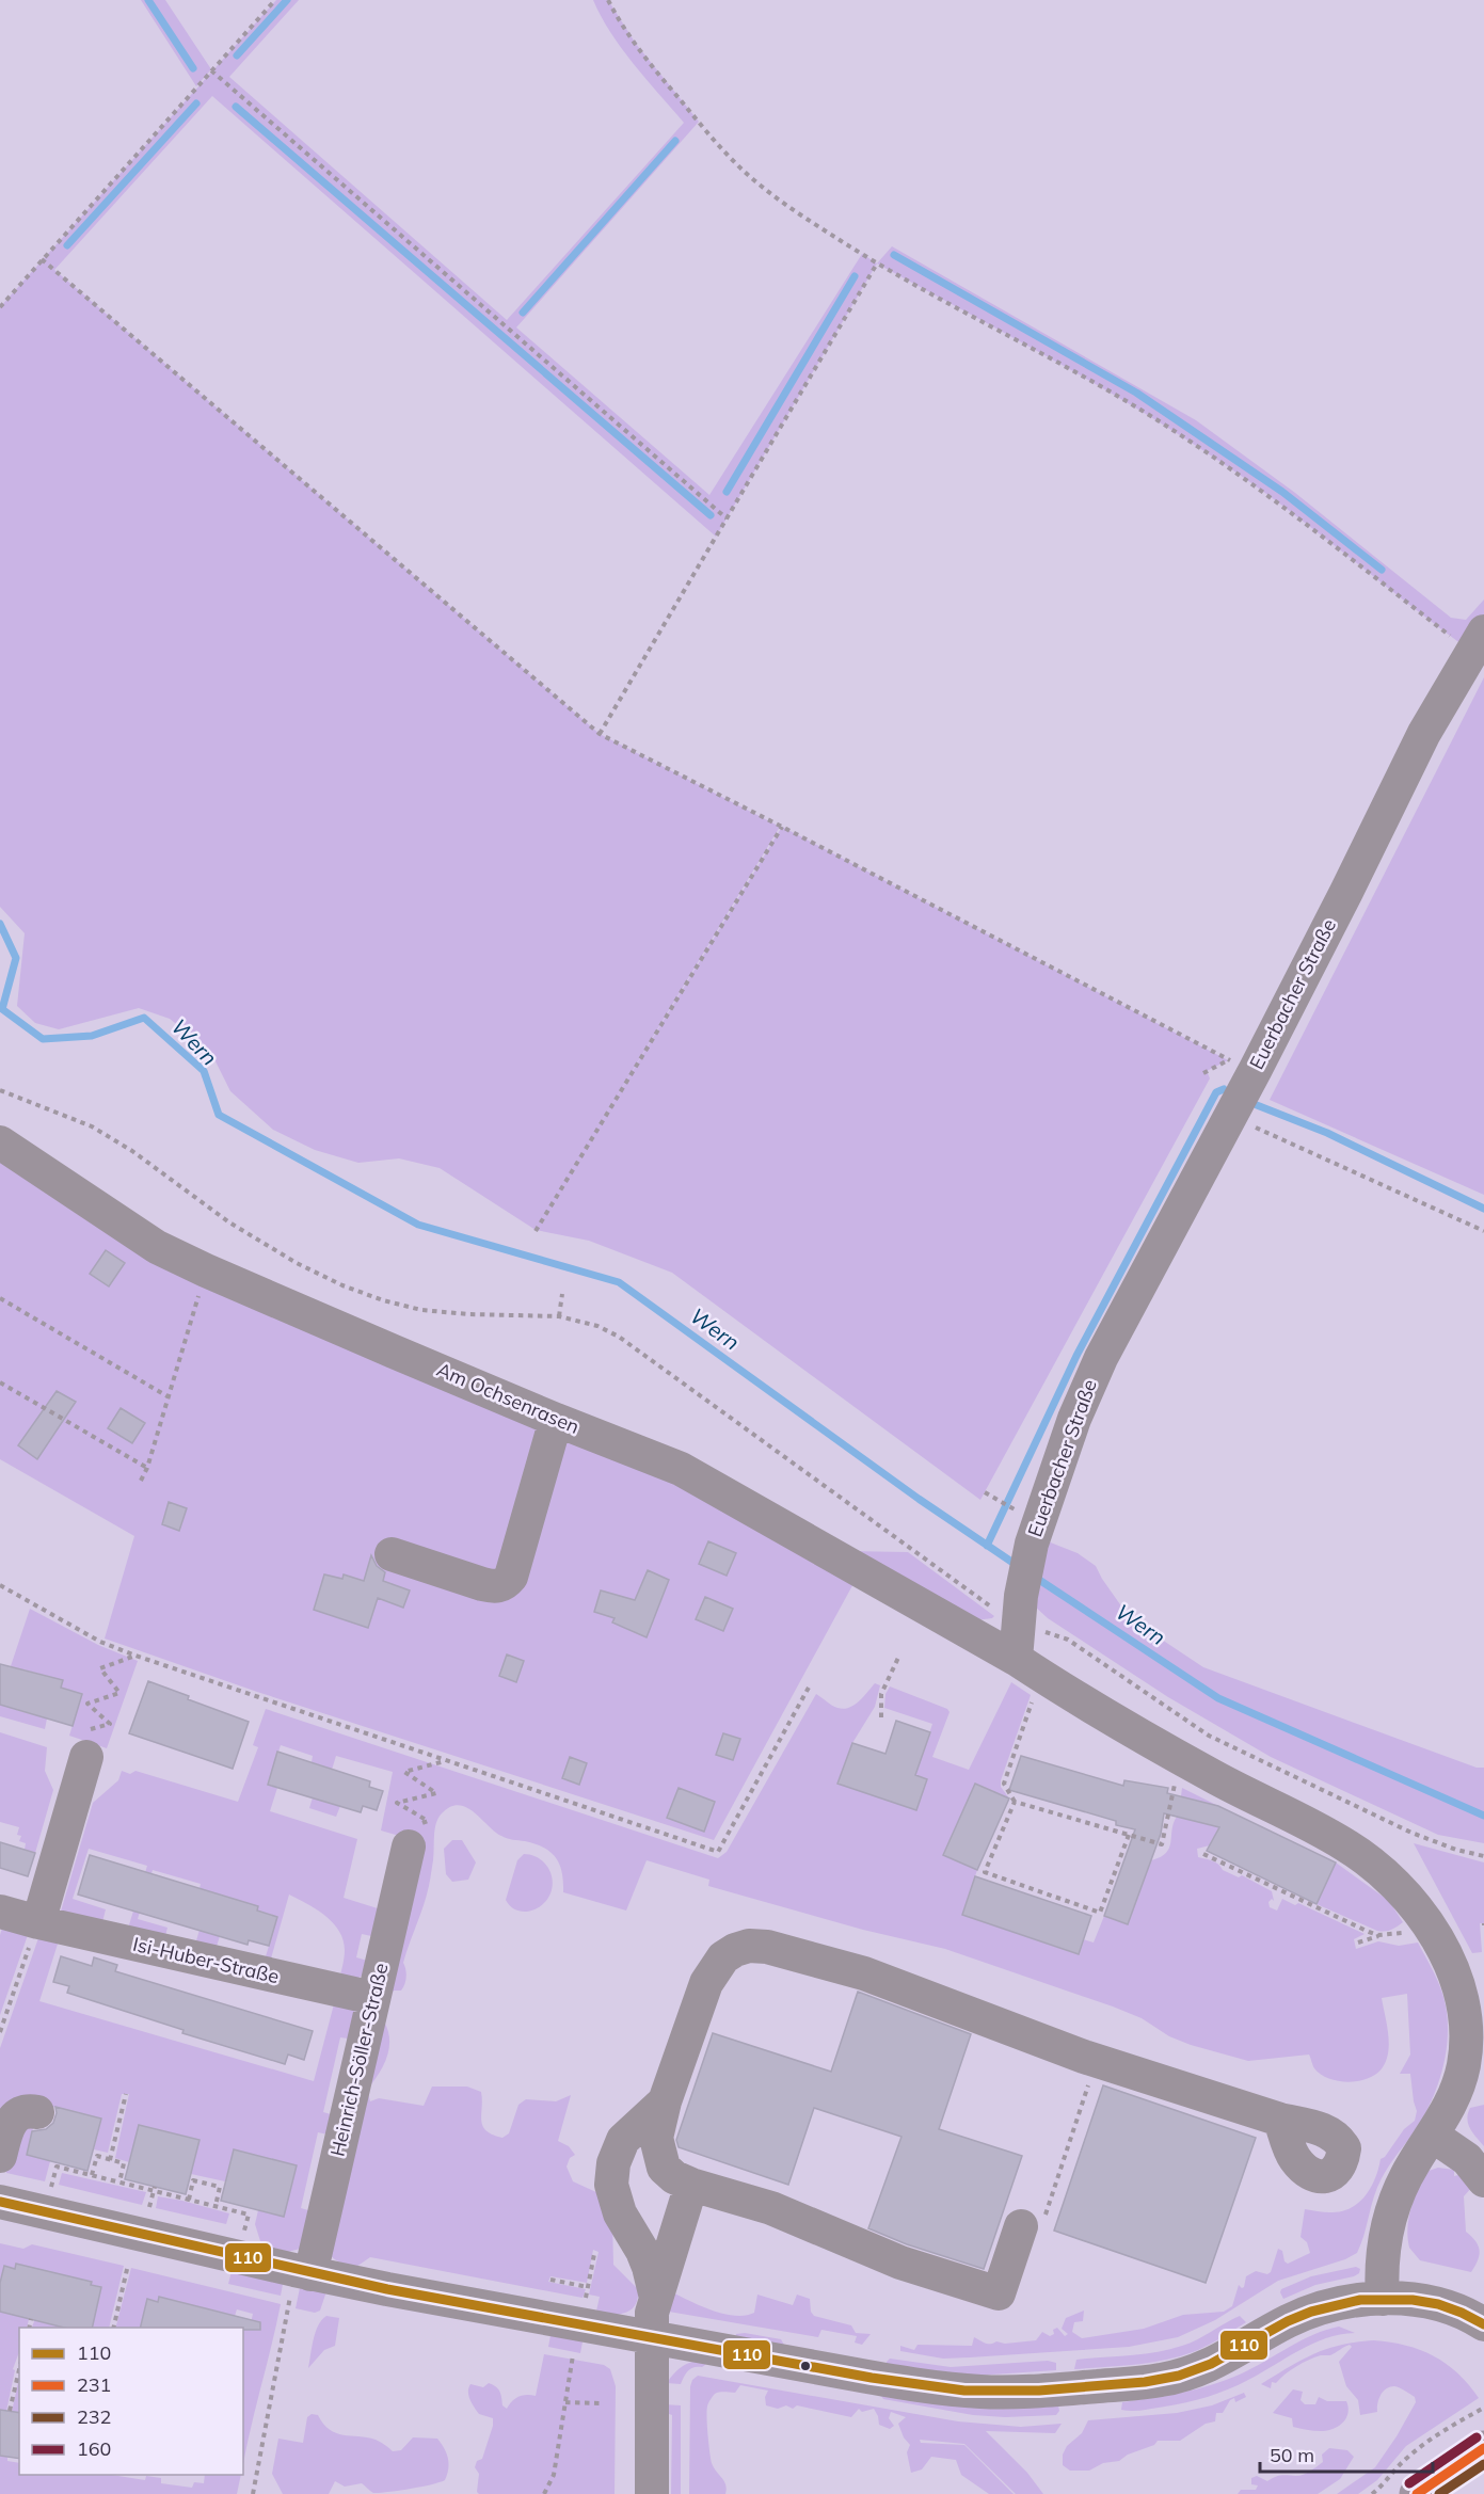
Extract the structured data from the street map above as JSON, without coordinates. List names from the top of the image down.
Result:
{
  "streets": {
    "street": [
      "Euerbacher Straße",
      "Am Ochsenrasen",
      "Isi-Huber-Straße",
      "Heinrich-Söller-Straße"
    ]
  },
  "crossings": [
    ["Euerbacher Straße", "Am Ochsenrasen"],
    ["Isi-Huber-Straße", "Heinrich-Söller-Straße"]
  ],
  "water": ["Wern"],
  "lines": [
    "transit line 110",
    "transit line 160",
    "transit line 231",
    "transit line 232"
  ],
  "legend": [
    "110",
    "231",
    "232",
    "160"
  ],
  "scale_bar": "50 m"
}
